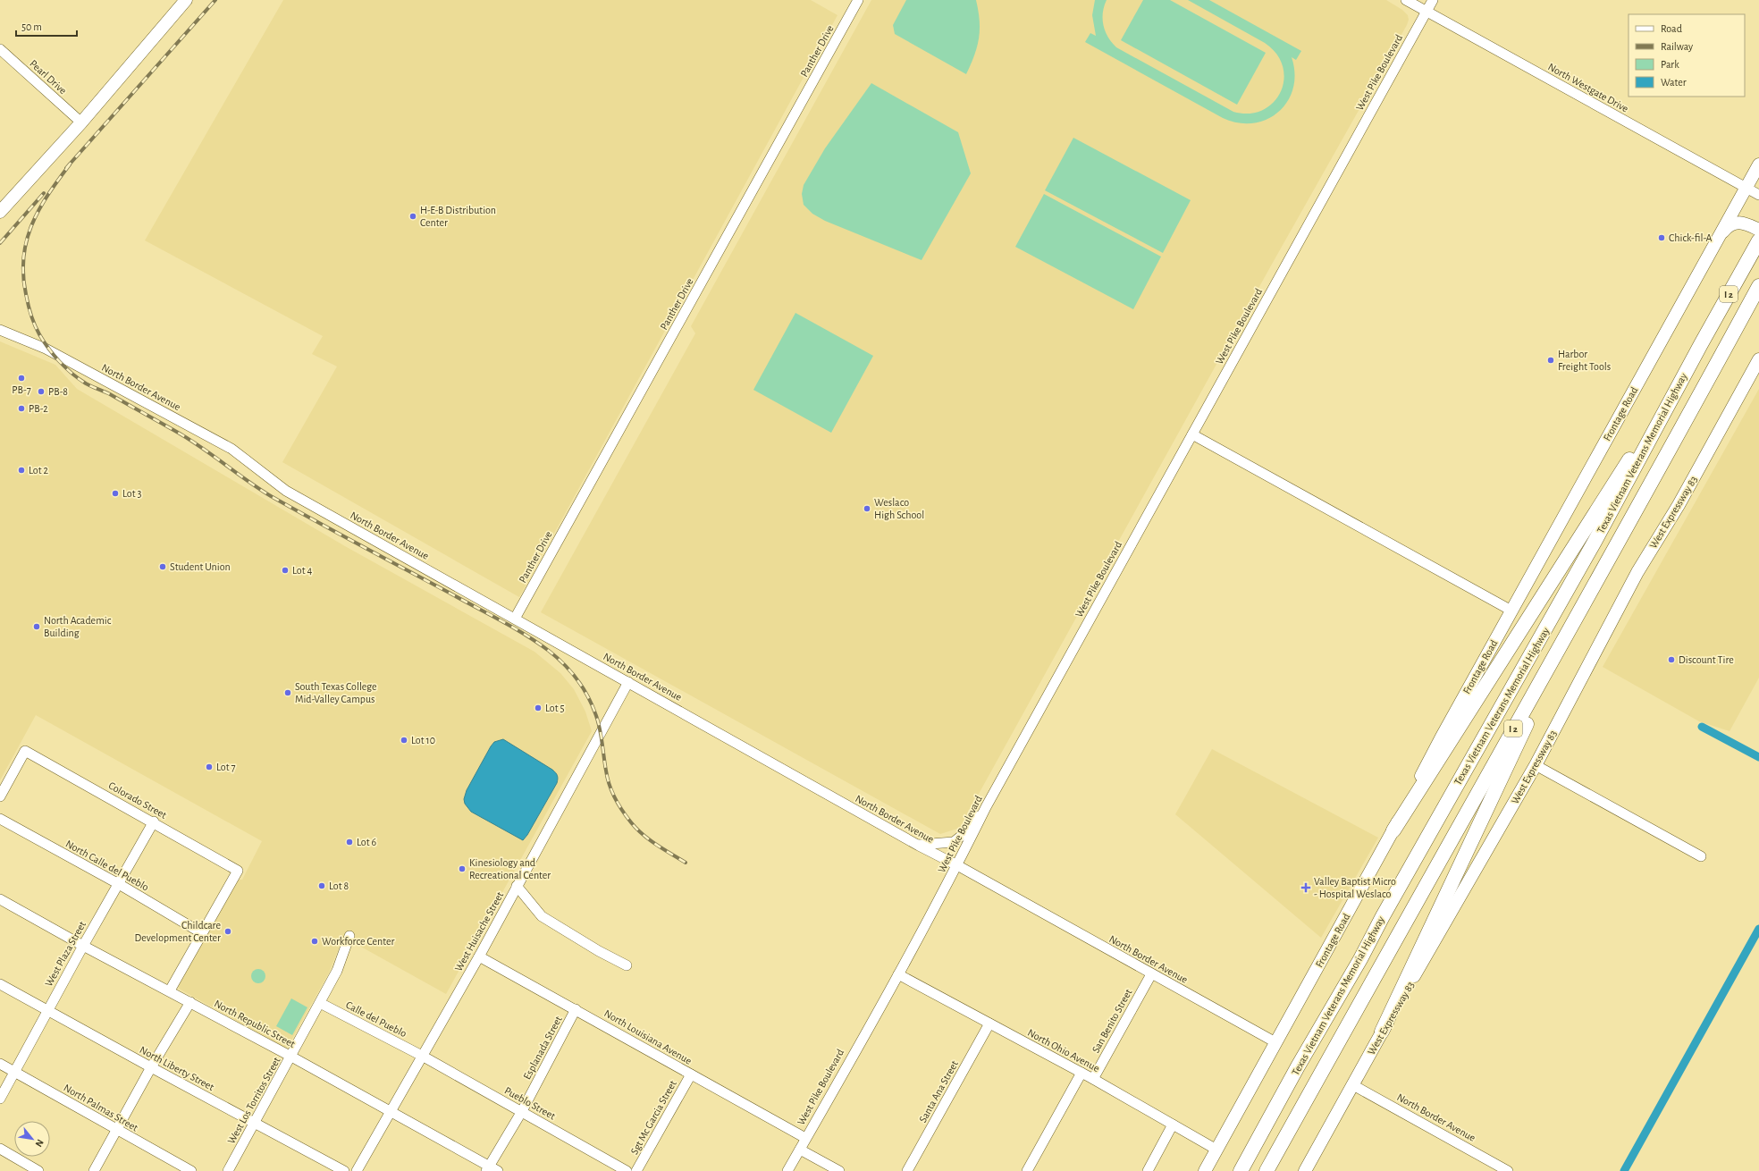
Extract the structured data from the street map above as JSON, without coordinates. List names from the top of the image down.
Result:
{
  "streets": {
    "highway": ["I 2", "Texas Vietnam Veterans Memorial Highway"],
    "main road": ["Frontage Road", "West Expressway 83"],
    "street": [
      "Panther Drive",
      "West Pike Boulevard",
      "Pearl Drive",
      "North Westgate Drive",
      "North Border Avenue",
      "Colorado Street",
      "North Calle del Pueblo",
      "West Huisache Street",
      "West Plaza Street",
      "Calle del Pueblo",
      "San Benito Street",
      "North Republic Street",
      "North Louisiana Avenue",
      "Esplanada Street",
      "North Ohio Avenue",
      "North Liberty Street",
      "Santa Ana Street",
      "West Los Torritos Street",
      "Pueblo Street",
      "North Palmas Street",
      "Sgt Mc Garcia Street"
    ]
  },
  "crossings": [
    ["Panther Drive", "North Border Avenue"],
    ["West Pike Boulevard", "North Westgate Drive"],
    ["West Pike Boulevard", "North Border Avenue"],
    ["West Pike Boulevard", "North Louisiana Avenue"],
    ["West Pike Boulevard", "North Ohio Avenue"],
    ["North Westgate Drive", "Frontage Road"],
    ["North Border Avenue", "Frontage Road"],
    ["North Border Avenue", "West Expressway 83"],
    ["North Border Avenue", "West Huisache Street"],
    ["North Border Avenue", "San Benito Street"],
    ["Frontage Road", "North Ohio Avenue"],
    ["Colorado Street", "North Calle del Pueblo"],
    ["Colorado Street", "West Plaza Street"],
    ["North Calle del Pueblo", "West Plaza Street"],
    ["West Huisache Street", "Calle del Pueblo"],
    ["West Huisache Street", "North Republic Street"],
    ["West Huisache Street", "North Louisiana Avenue"],
    ["West Huisache Street", "Pueblo Street"],
    ["West Plaza Street", "North Republic Street"],
    ["West Plaza Street", "North Liberty Street"],
    ["West Plaza Street", "North Palmas Street"],
    ["Calle del Pueblo", "West Los Torritos Street"],
    ["Calle del Pueblo", "Pueblo Street"],
    ["San Benito Street", "North Ohio Avenue"],
    ["North Republic Street", "Esplanada Street"],
    ["North Republic Street", "West Los Torritos Street"],
    ["North Louisiana Avenue", "Esplanada Street"],
    ["North Louisiana Avenue", "Sgt Mc Garcia Street"],
    ["Esplanada Street", "Pueblo Street"],
    ["North Ohio Avenue", "Santa Ana Street"],
    ["North Liberty Street", "West Los Torritos Street"]
  ],
  "places": {
    "other": [
      "H-E-B Distribution Center",
      "Chick-fil-A",
      "Harbor Freight Tools",
      "PB-7",
      "PB-8",
      "PB-2",
      "Lot 2",
      "Lot 3",
      "Weslaco High School",
      "Student Union",
      "Lot 4",
      "North Academic Building",
      "Discount Tire",
      "South Texas College Mid-Valley Campus",
      "Lot 5",
      "Lot 10",
      "Lot 7",
      "Lot 6",
      "Kinesiology and Recreational Center",
      "Lot 8",
      "Childcare Development Center",
      "Workforce Center"
    ],
    "health": ["Valley Baptist Micro - Hospital Weslaco"]
  },
  "legend": [
    "Road",
    "Railway",
    "Park",
    "Water"
  ],
  "scale_bar": "50 m",
  "north": "bottom right"
}
